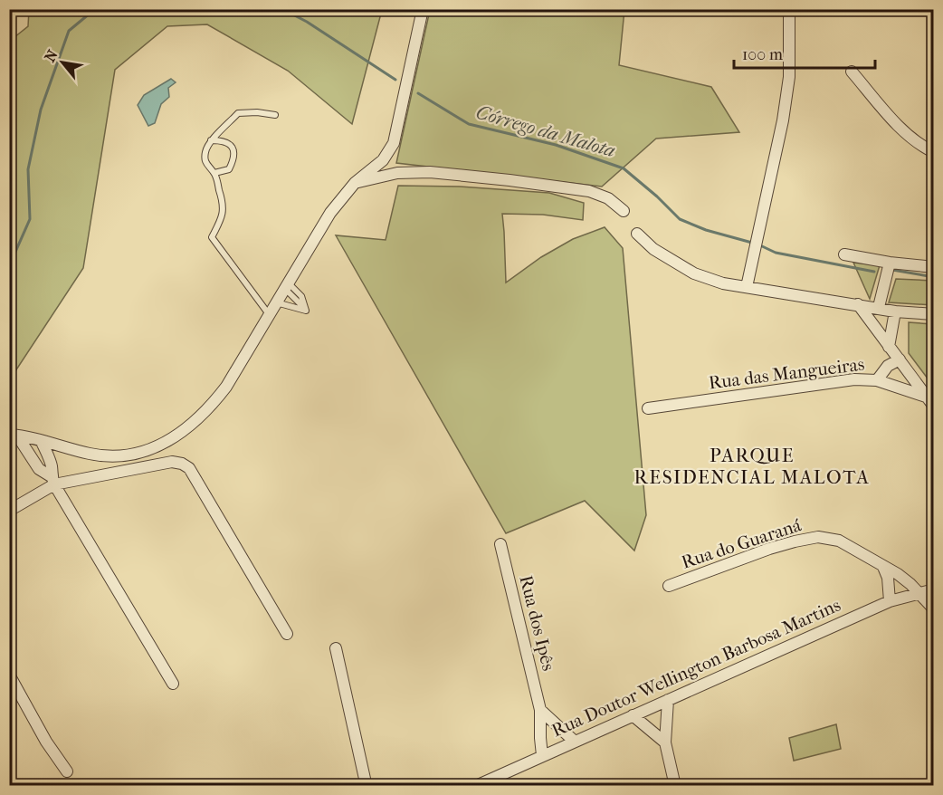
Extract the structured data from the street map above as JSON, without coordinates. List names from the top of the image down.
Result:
{
  "streets": {
    "street": [
      "Rua das Mangueiras",
      "Rua do Guaraná",
      "Rua dos Ipês",
      "Rua Doutor Wellington Barbosa Martins"
    ]
  },
  "crossings": [
    ["Rua do Guaraná", "Rua Doutor Wellington Barbosa Martins"],
    ["Rua dos Ipês", "Rua Doutor Wellington Barbosa Martins"]
  ],
  "districts": ["PARQUE RESIDENCIAL MALOTA"],
  "water": ["Córrego da Malota"],
  "scale_bar": "100 m",
  "north": "top left"
}
